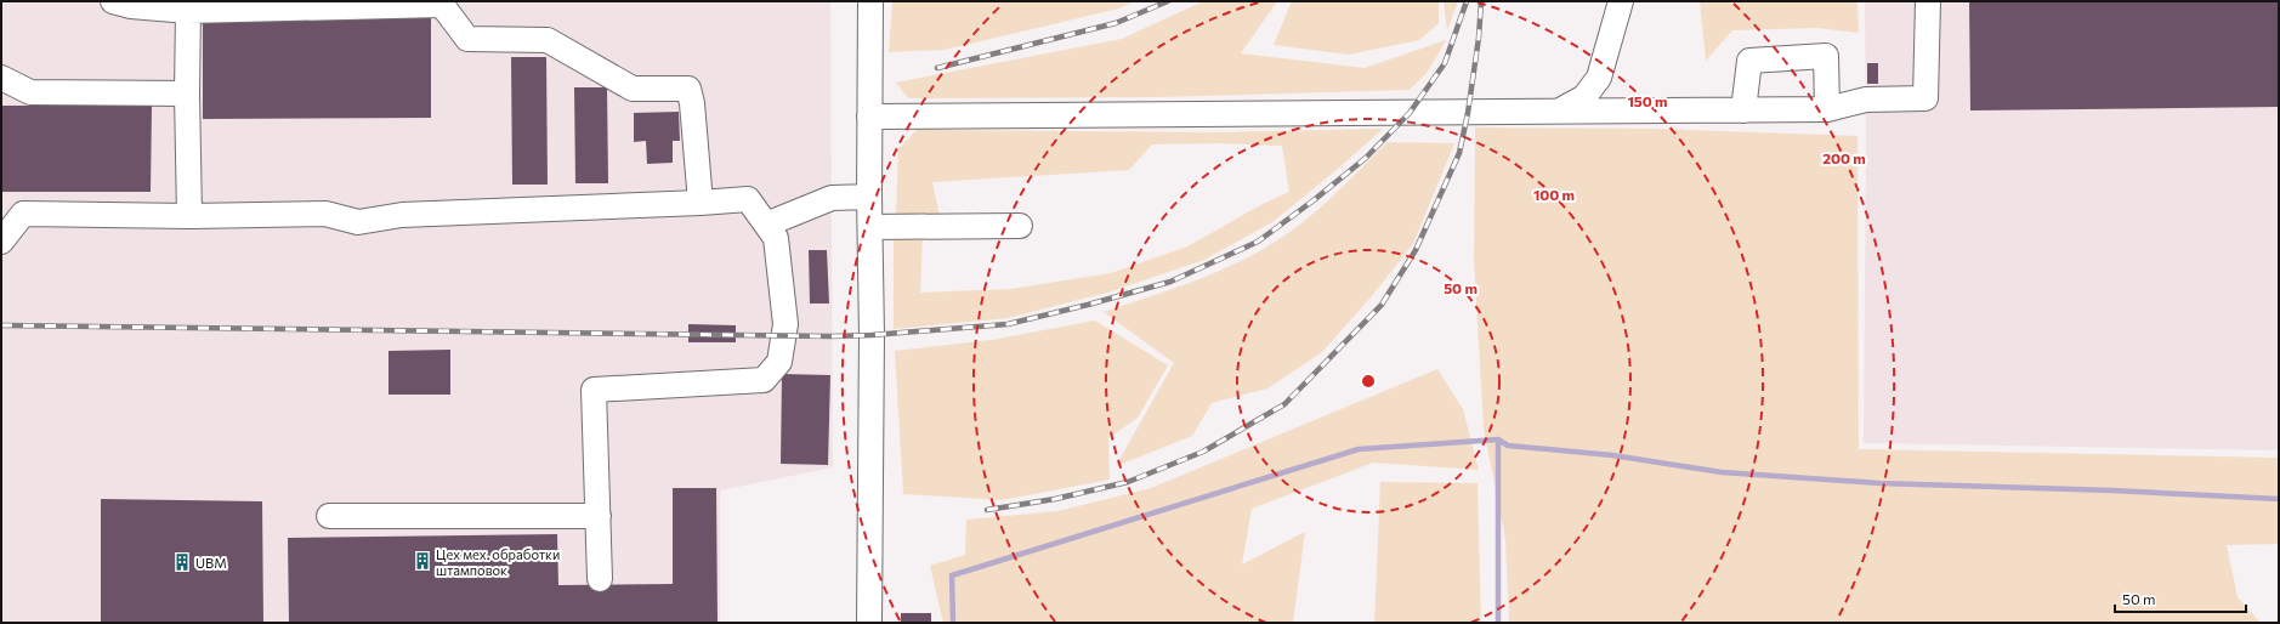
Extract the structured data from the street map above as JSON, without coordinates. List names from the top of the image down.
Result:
{
  "places": {
    "building": ["Цех мех. обработки штамповок", "UBM"]
  },
  "scale_bar": "50 m",
  "rings": [
    "150 m",
    "200 m",
    "100 m",
    "50 m"
  ]
}
